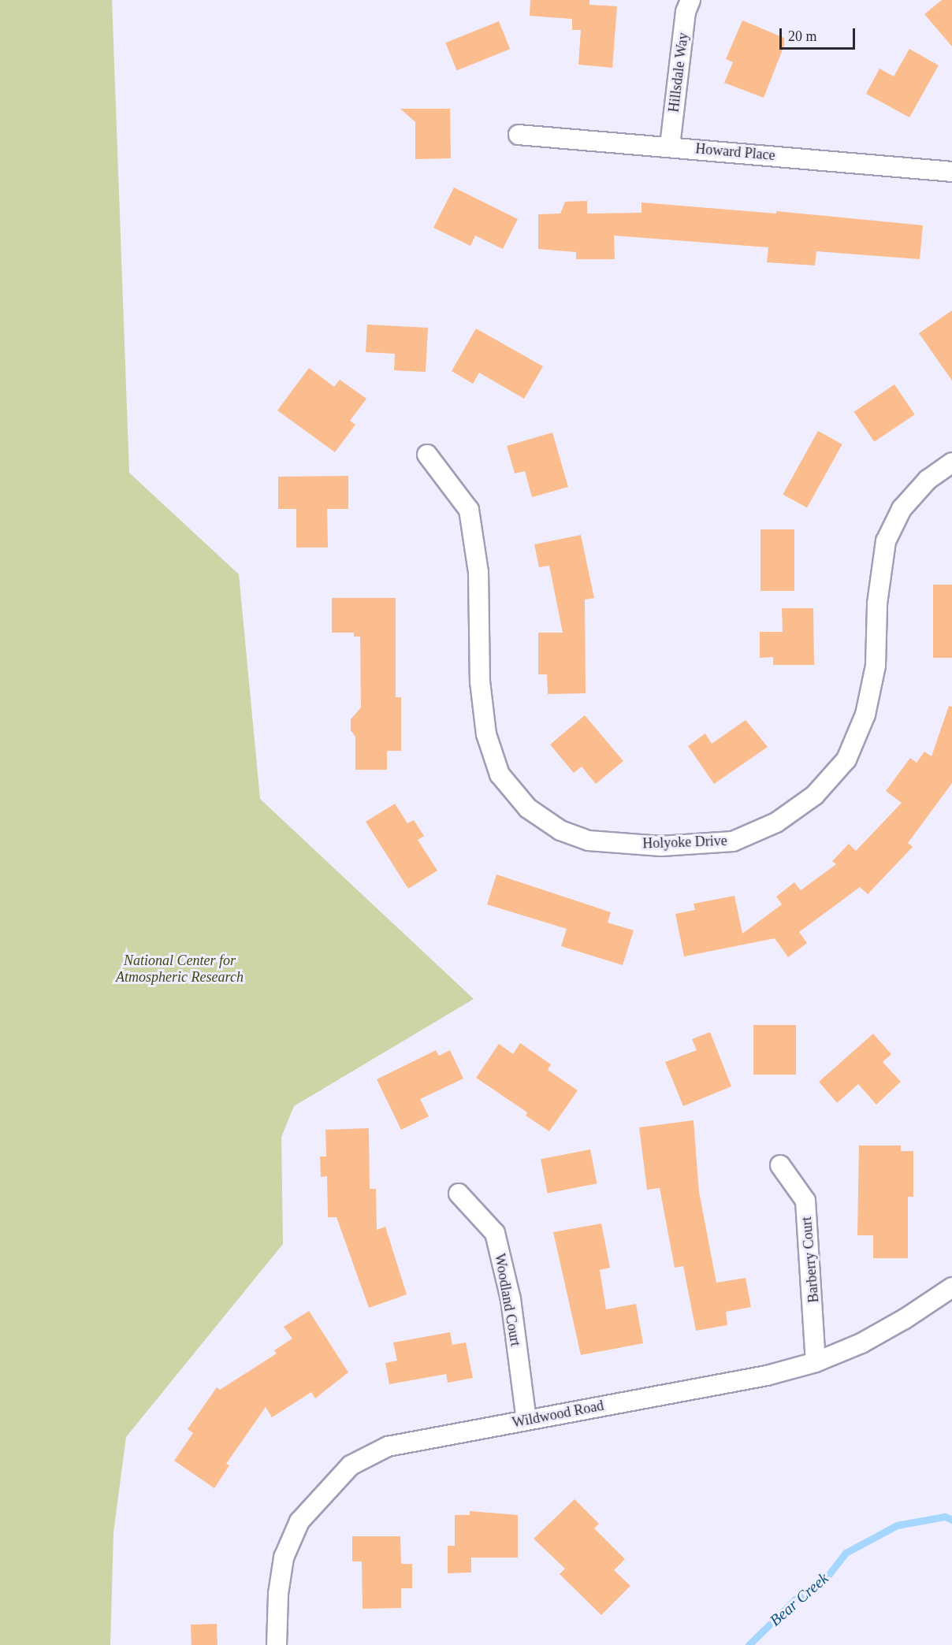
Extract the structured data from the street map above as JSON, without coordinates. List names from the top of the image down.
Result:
{
  "streets": {
    "street": [
      "Hillsdale Way",
      "Howard Place",
      "Holyoke Drive",
      "Barberry Court",
      "Woodland Court",
      "Wildwood Road"
    ]
  },
  "crossings": [
    ["Hillsdale Way", "Howard Place"],
    ["Barberry Court", "Wildwood Road"],
    ["Woodland Court", "Wildwood Road"]
  ],
  "water": ["Bear Creek"],
  "parks": ["National Center for Atmospheric Research"],
  "scale_bar": "20 m"
}
